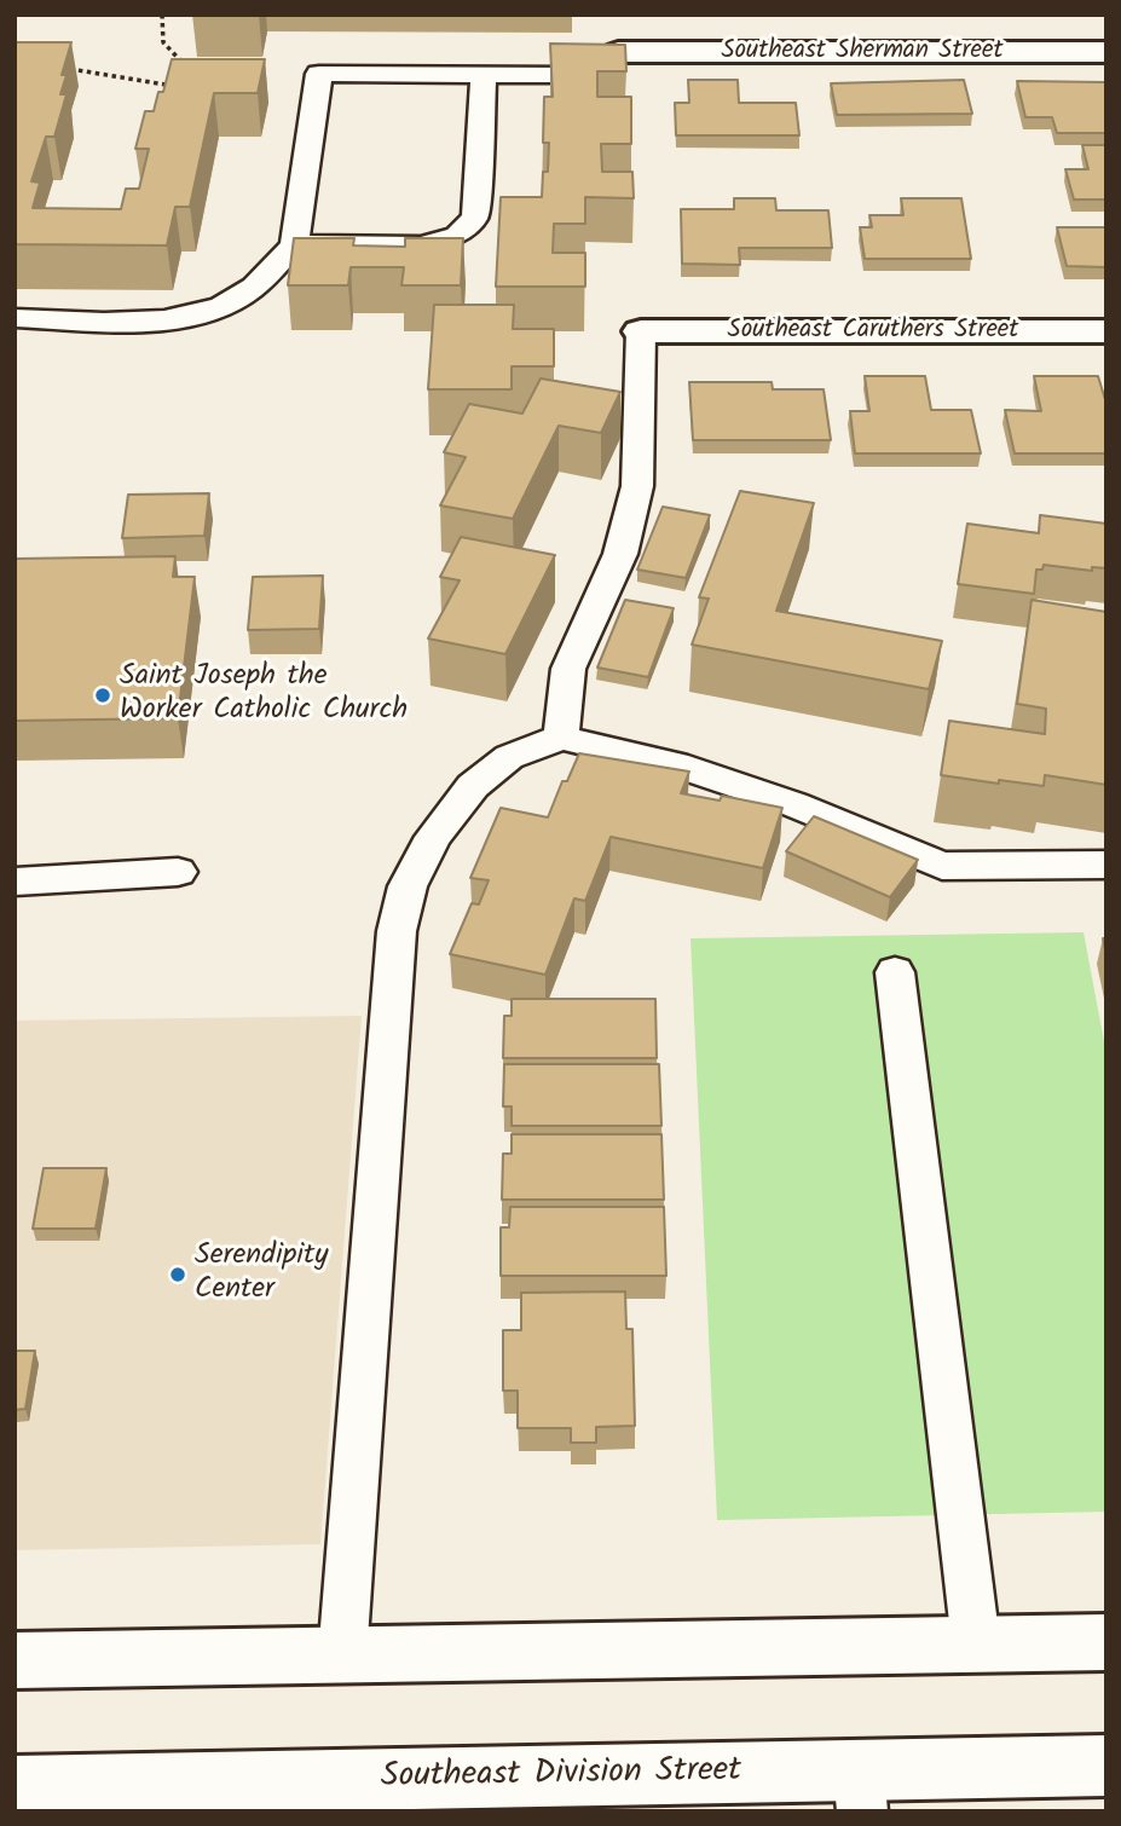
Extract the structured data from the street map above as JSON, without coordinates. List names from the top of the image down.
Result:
{
  "streets": {
    "main road": ["Southeast Sherman Street", "Southeast Caruthers Street", "Southeast Division Street"]
  },
  "places": ["Saint Joseph the Worker Catholic Church", "Serendipity Center"]
}
